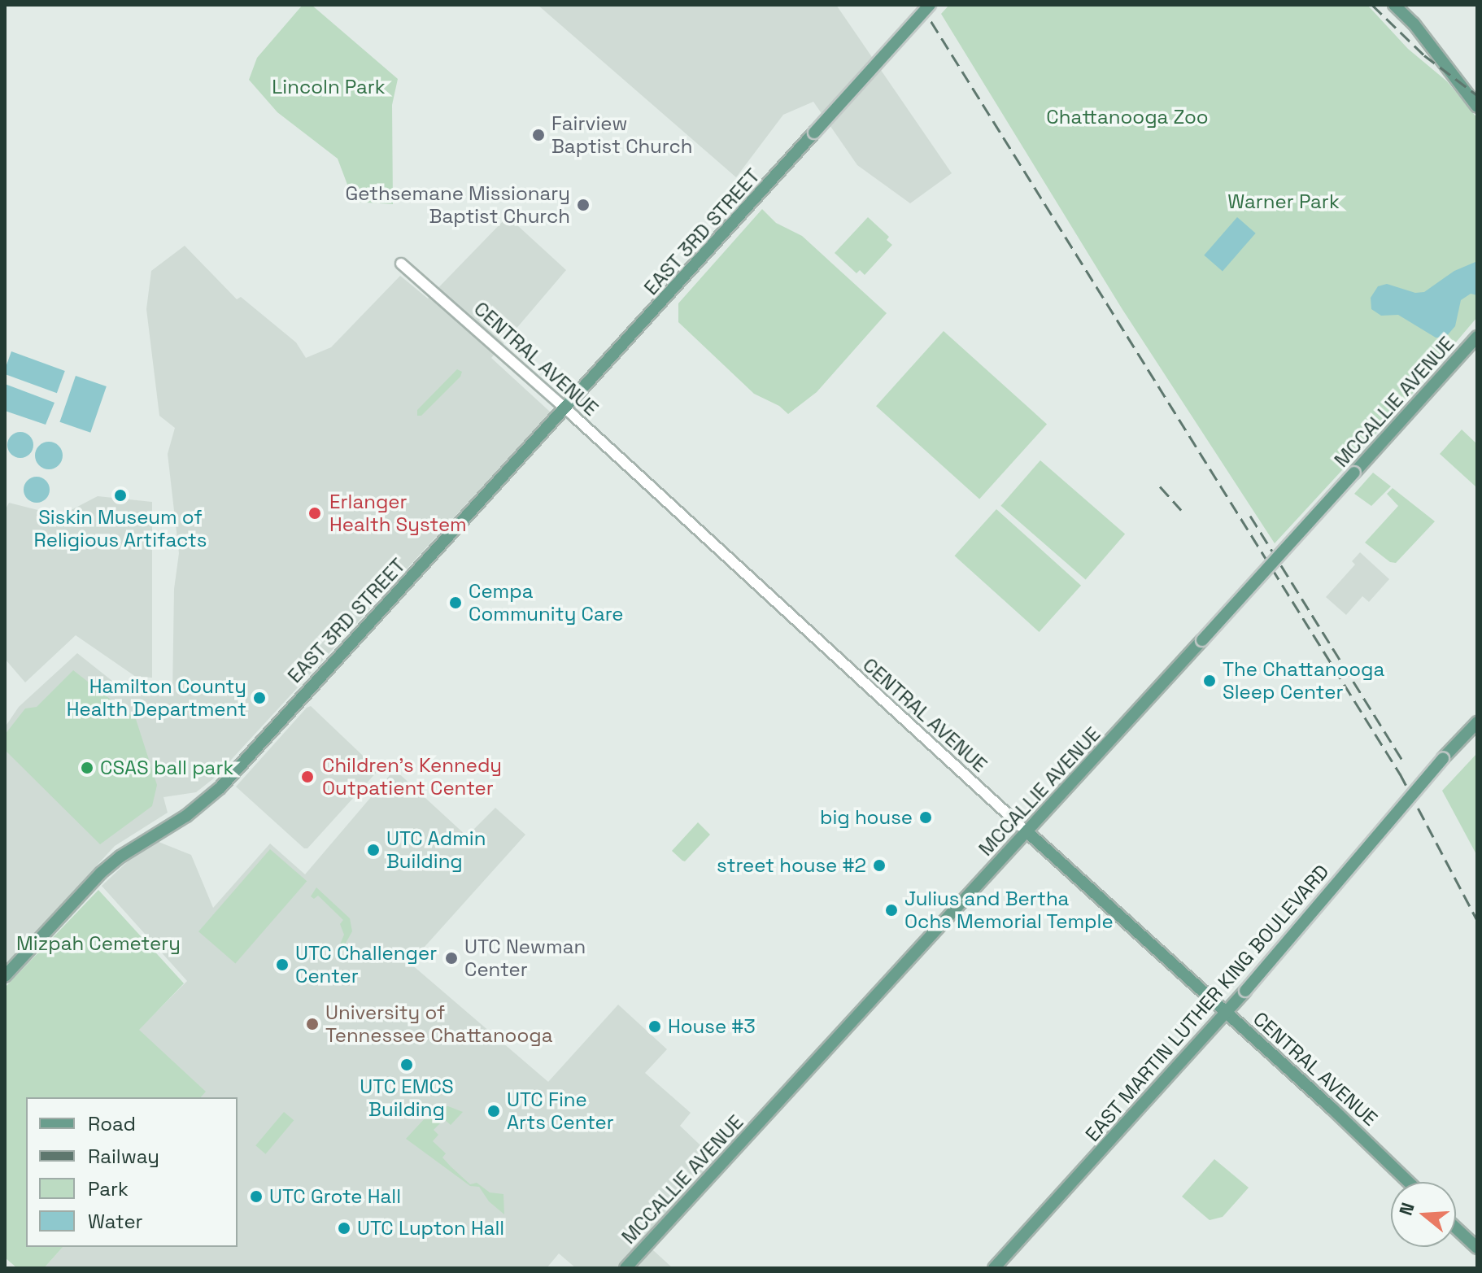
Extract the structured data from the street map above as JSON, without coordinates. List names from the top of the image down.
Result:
{
  "streets": {
    "main road": [
      "EAST 3RD STREET",
      "CENTRAL AVENUE",
      "MCCALLIE AVENUE",
      "EAST MARTIN LUTHER KING BOULEVARD"
    ]
  },
  "crossings": [
    ["EAST 3RD STREET", "CENTRAL AVENUE"],
    ["CENTRAL AVENUE", "MCCALLIE AVENUE"],
    ["CENTRAL AVENUE", "EAST MARTIN LUTHER KING BOULEVARD"]
  ],
  "parks": [
    "Lincoln Park",
    "Chattanooga Zoo",
    "Warner Park",
    "Mizpah Cemetery"
  ],
  "places": [
    "Fairview Baptist Church",
    "Gethsemane Missionary Baptist Church",
    "Siskin Museum of Religious Artifacts",
    "Erlanger Health System",
    "Cempa Community Care",
    "The Chattanooga Sleep Center",
    "Hamilton County Health Department",
    "CSAS ball park",
    "Children's Kennedy Outpatient Center",
    "big house",
    "UTC Admin Building",
    "street house #2",
    "Julius and Bertha Ochs Memorial Temple",
    "UTC Newman Center",
    "UTC Challenger Center",
    "University of Tennessee Chattanooga",
    "House #3",
    "UTC EMCS Building",
    "UTC Fine Arts Center",
    "UTC Grote Hall",
    "UTC Lupton Hall"
  ],
  "legend": [
    "Road",
    "Railway",
    "Park",
    "Water"
  ],
  "north": "left"
}
